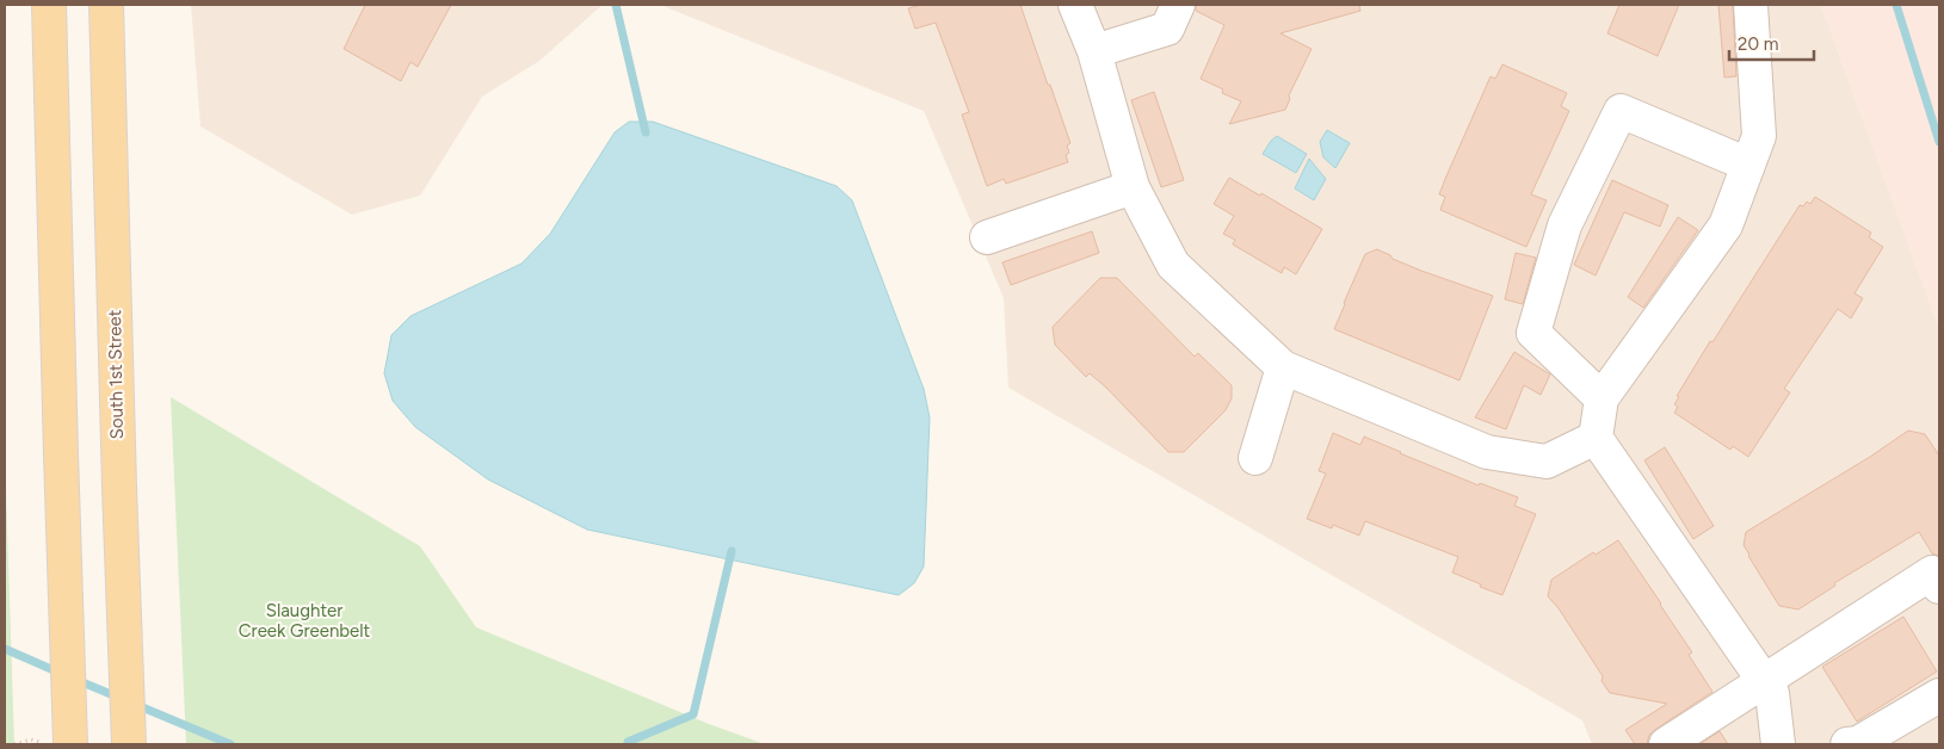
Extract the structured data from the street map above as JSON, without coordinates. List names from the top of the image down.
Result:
{
  "streets": {
    "main road": ["South 1st Street"]
  },
  "parks": ["Slaughter Creek Greenbelt"],
  "scale_bar": "20 m"
}
